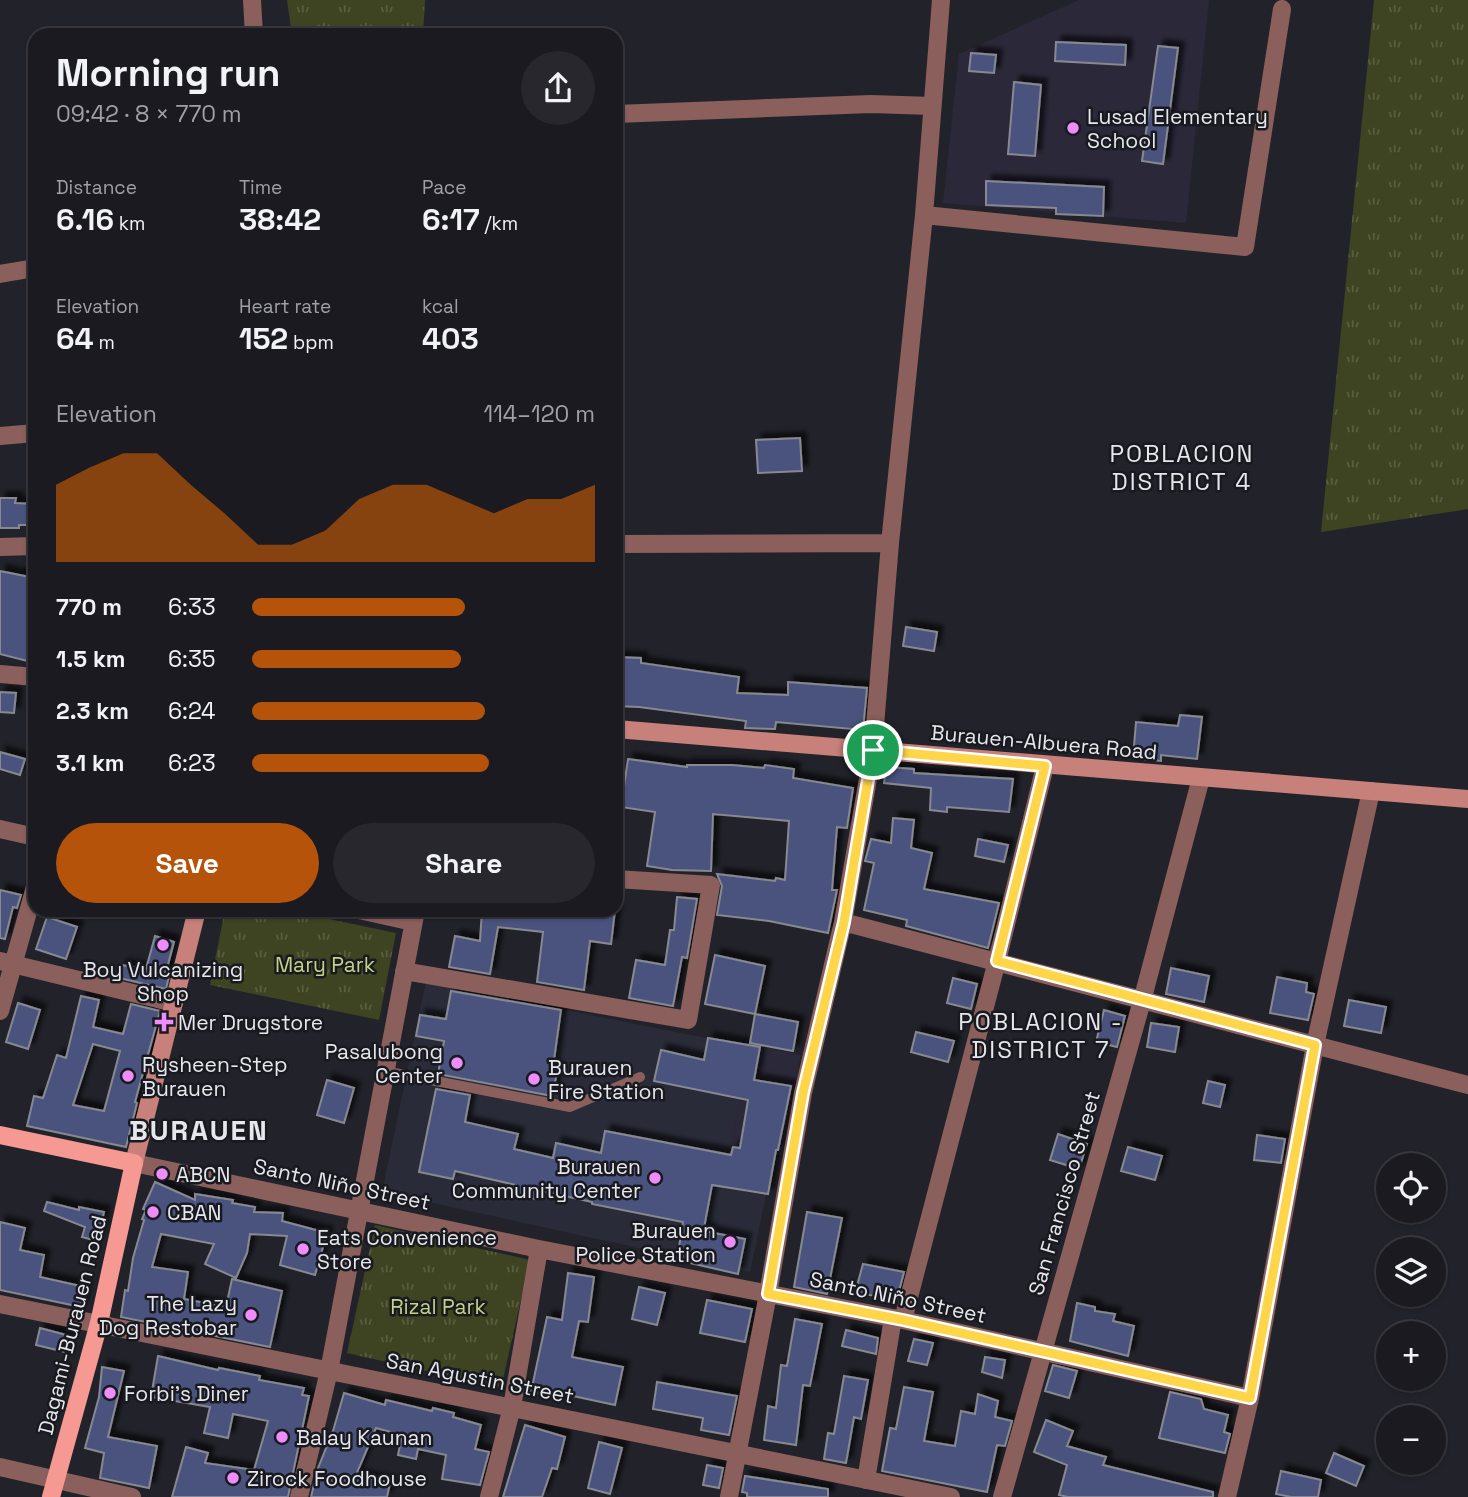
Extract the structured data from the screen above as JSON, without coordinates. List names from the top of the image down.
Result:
{
  "streets": {
    "main road": ["Santo Niño Street", "Dagami-Burauen Road"],
    "street": ["Burauen-Albuera Road", "San Francisco Street", "San Agustin Street"]
  },
  "crossings": [
    ["Burauen-Albuera Road", "San Francisco Street"],
    ["Santo Niño Street", "San Francisco Street"],
    ["Santo Niño Street", "Dagami-Burauen Road"],
    ["Dagami-Burauen Road", "San Agustin Street"]
  ],
  "districts": ["POBLACION DISTRICT 4", "POBLACION - DISTRICT 7", "BURAUEN"],
  "parks": ["Mary Park", "Rizal Park"],
  "places": {
    "other": [
      "Lusad Elementary School",
      "Boy Vulcanizing Shop",
      "Pasalubong Center",
      "Rysheen-Step Burauen",
      "Burauen Fire Station",
      "ABCN",
      "Burauen Community Center",
      "CBAN",
      "Burauen Police Station",
      "Eats Convenience Store",
      "The Lazy Dog Restobar",
      "Forbi's Diner",
      "Balay Kaunan",
      "Zirock Foodhouse"
    ],
    "health": ["Mer Drugstore"]
  },
  "page": {
    "heading": ["Morning run", "09:42 · 8 × 770 m"],
    "stats": [
      ["Distance", "6.16 km"],
      ["Time", "38:42"],
      ["Pace", "6:17 /km"],
      ["Elevation", "64 m"],
      ["Heart rate", "152 bpm"],
      ["kcal", "403"]
    ],
    "chart": ["Elevation", "114–120 m"],
    "list": [
      {
        "name": "770 m",
        "note": "6:33"
      },
      {
        "name": "1.5 km",
        "note": "6:35"
      },
      {
        "name": "2.3 km",
        "note": "6:24"
      },
      {
        "name": "3.1 km",
        "note": "6:23"
      }
    ],
    "buttons": ["Save", "Share"],
    "map_buttons": ["+", "−"]
  }
}
